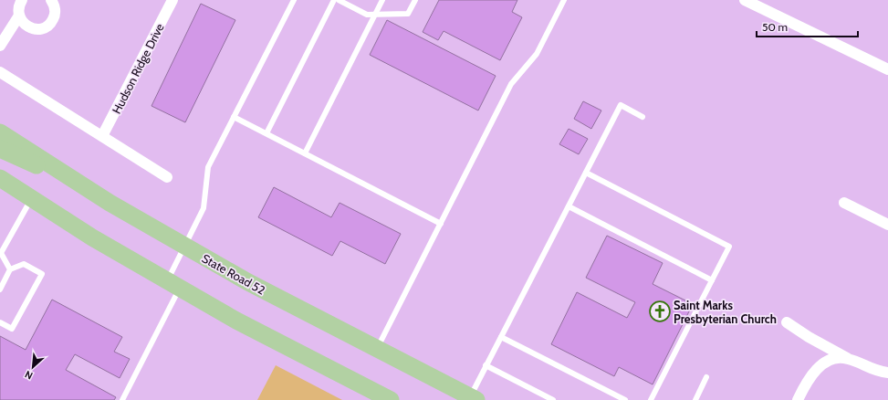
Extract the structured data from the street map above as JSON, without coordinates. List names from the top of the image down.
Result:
{
  "streets": {
    "main road": ["State Road 52"],
    "street": ["Hudson Ridge Drive"]
  },
  "places": {
    "church": ["Saint Marks Presbyterian Church"]
  },
  "scale_bar": "50 m",
  "north": "bottom left"
}
